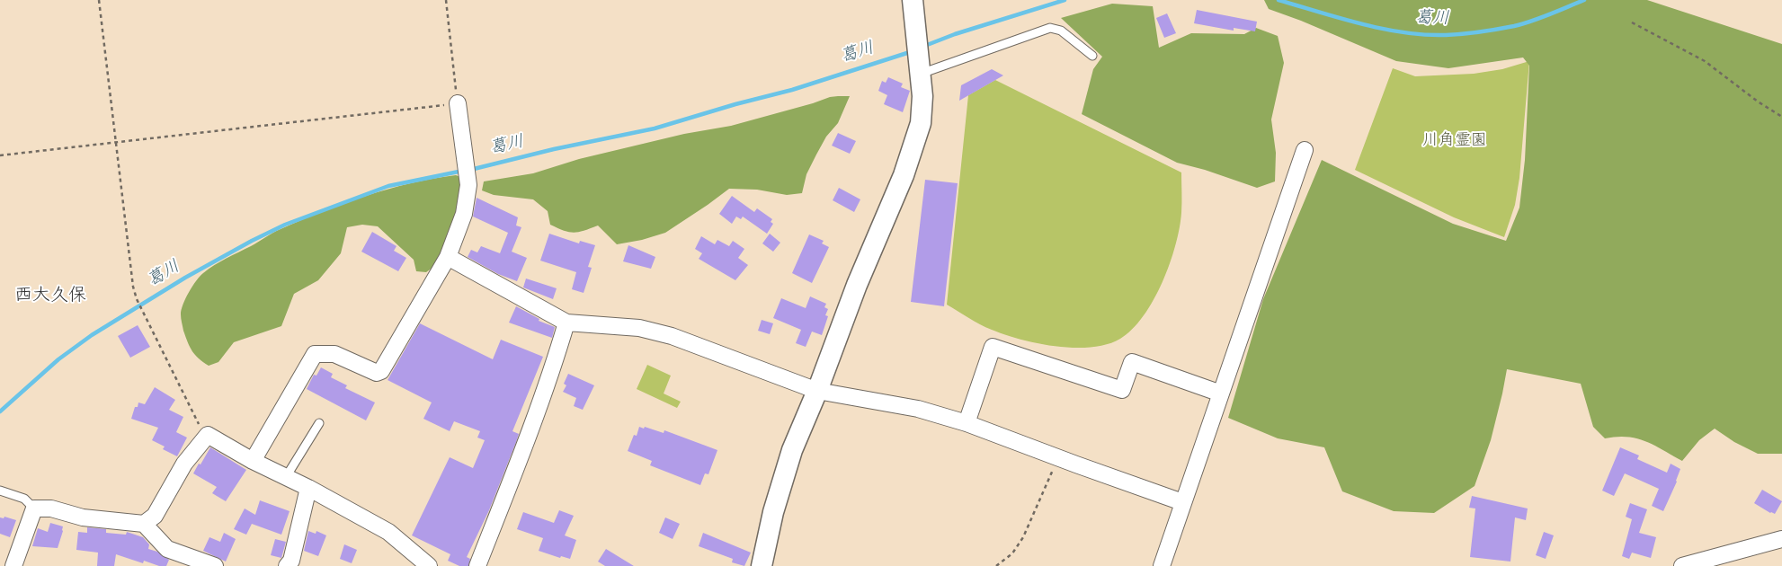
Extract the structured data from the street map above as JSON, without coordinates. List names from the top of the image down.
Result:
{
  "districts": ["西大久保"],
  "water": ["葛川"],
  "parks": ["川角霊園"]
}
